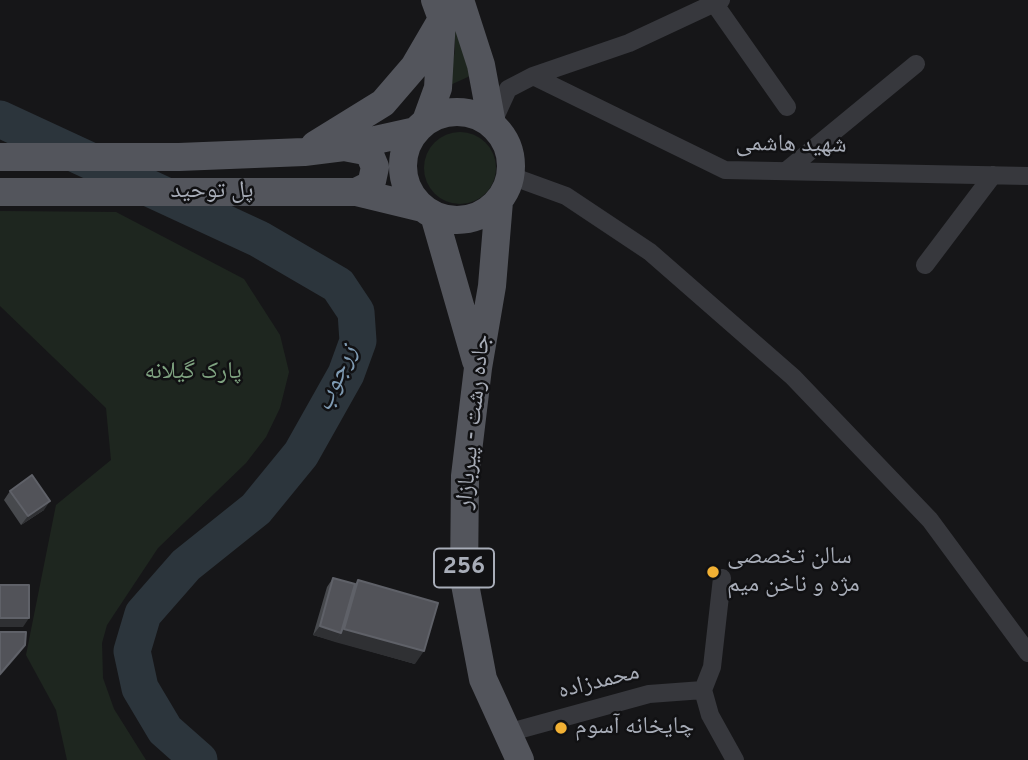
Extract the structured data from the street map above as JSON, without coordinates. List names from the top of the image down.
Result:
{
  "streets": {
    "main road": ["پل توحید", "جاده رشت - پیربازار", "256"],
    "street": ["شهید هاشمی", "محمدزاده"]
  },
  "crossings": [
    ["پل توحید", "جاده رشت - پیربازار"],
    ["پل توحید", "256"],
    ["جاده رشت - پیربازار", "256"],
    ["جاده رشت - پیربازار", "محمدزاده"]
  ],
  "water": ["زرجوب"],
  "parks": ["پارک گیلانه"],
  "places": ["سالن تخصصی مژه و ناخن میم", "چایخانه آسوم"]
}
